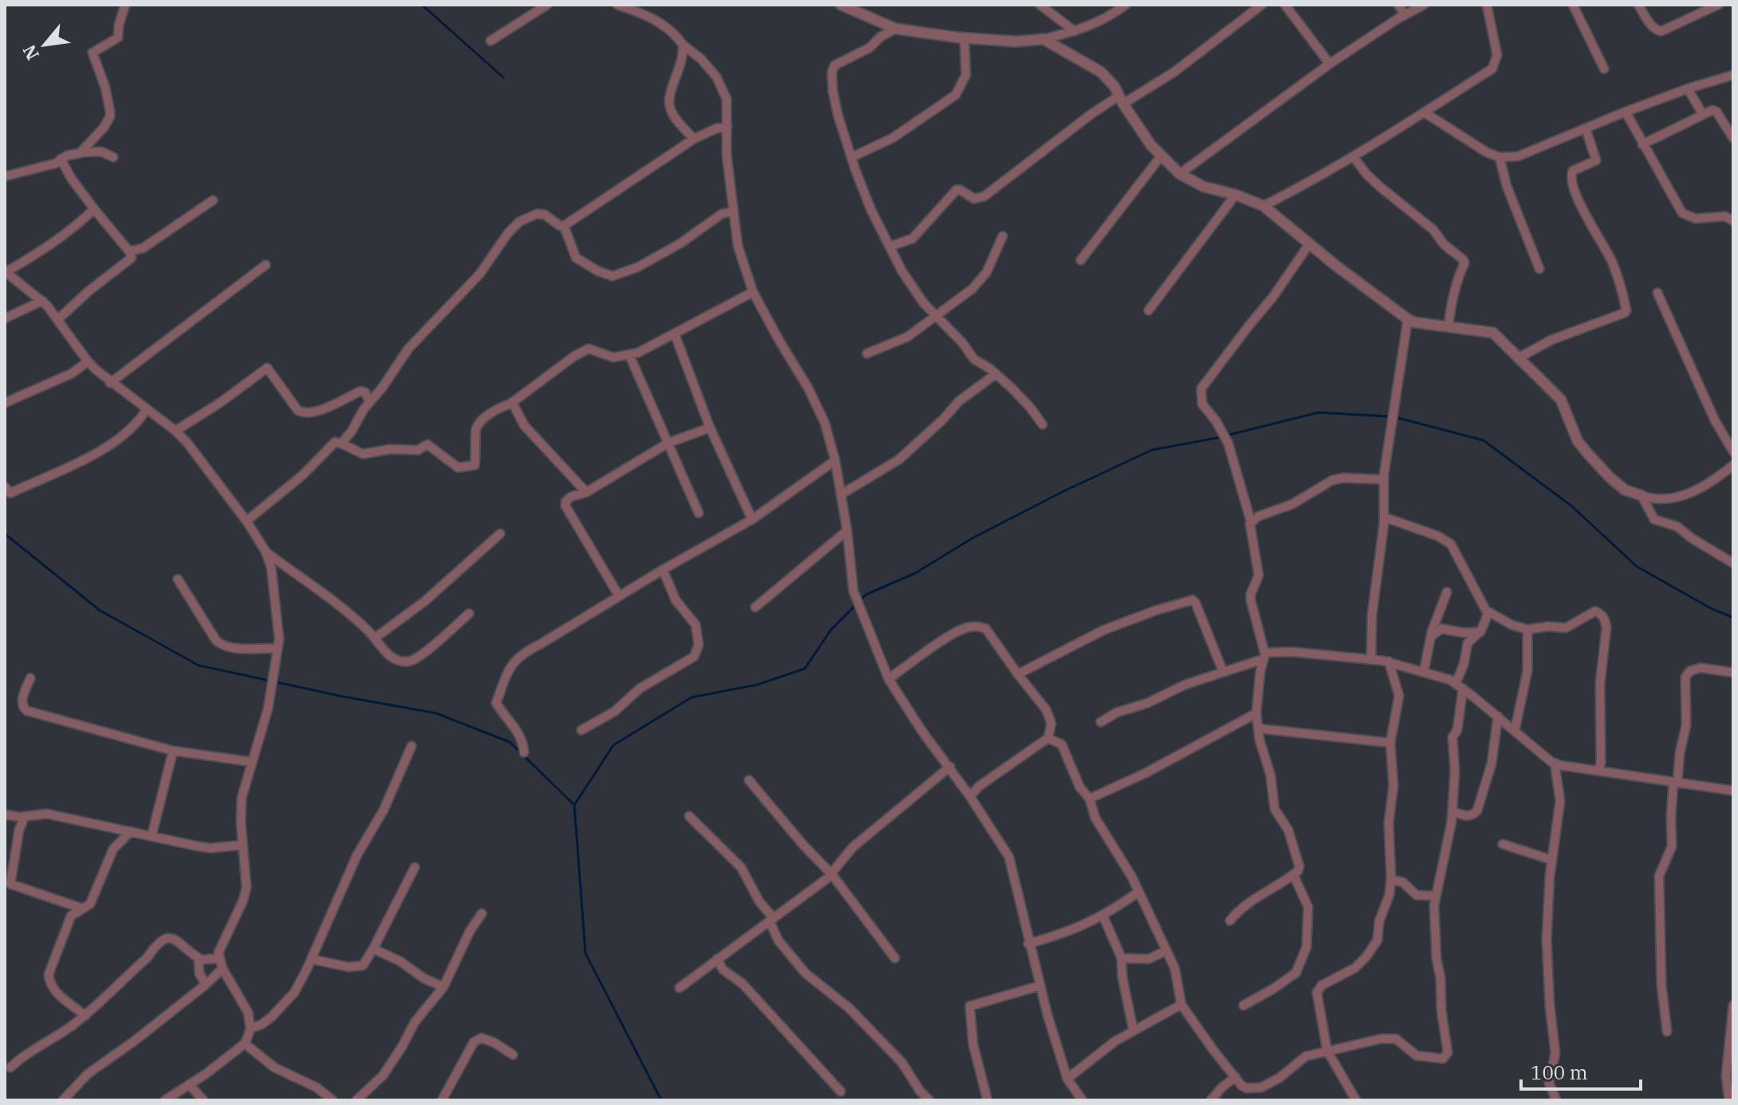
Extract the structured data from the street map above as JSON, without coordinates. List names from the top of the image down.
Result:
{
  "scale_bar": "100 m",
  "north": "bottom left"
}
